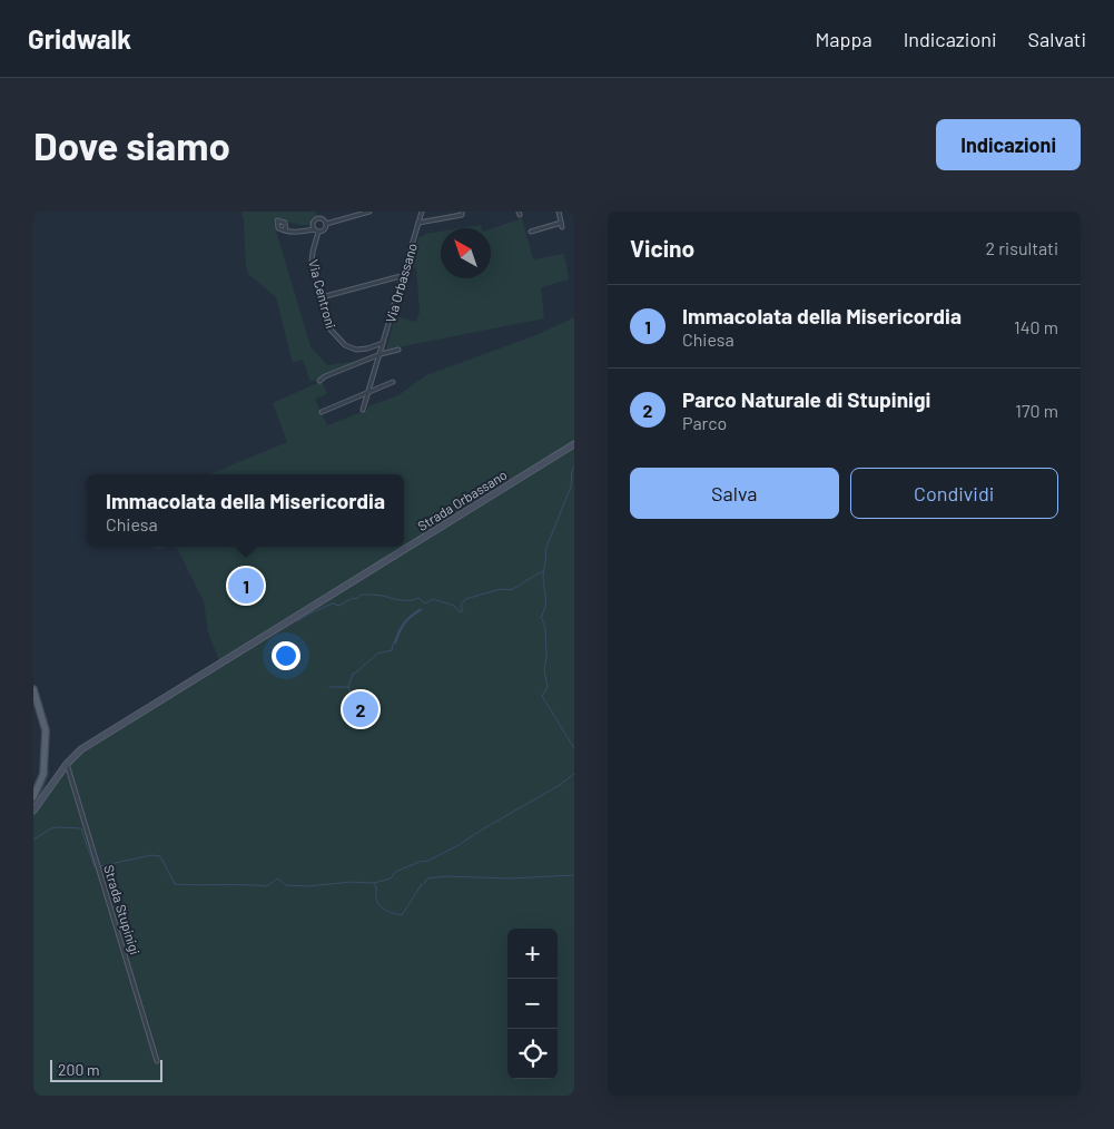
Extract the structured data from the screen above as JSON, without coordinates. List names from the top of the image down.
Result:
{
  "streets": {
    "main road": ["Strada Orbassano"],
    "street": ["Via Orbassano", "Via Centroni", "Strada Stupinigi"]
  },
  "crossings": [
    ["Via Orbassano", "Via Centroni"],
    ["Strada Orbassano", "Strada Stupinigi"]
  ],
  "scale_bar": "200 m",
  "north": "top left",
  "page": {
    "header": "Gridwalk",
    "nav": ["Mappa", "Indicazioni", "Salvati"],
    "buttons": [
      "Indicazioni",
      ["Salva", "Condividi"]
    ],
    "title": "Dove siamo",
    "heading": ["Vicino", "2 risultati"],
    "list": [
      {
        "mark": "1",
        "name": "Immacolata della Misericordia",
        "note": "Chiesa",
        "value": "140 m"
      },
      {
        "mark": "2",
        "name": "Parco Naturale di Stupinigi",
        "note": "Parco",
        "value": "170 m"
      }
    ],
    "popup": ["Immacolata della Misericordia", "Chiesa"],
    "pins": ["1", "2"],
    "map_buttons": ["+", "−"],
    "scale": "200 m"
  }
}
